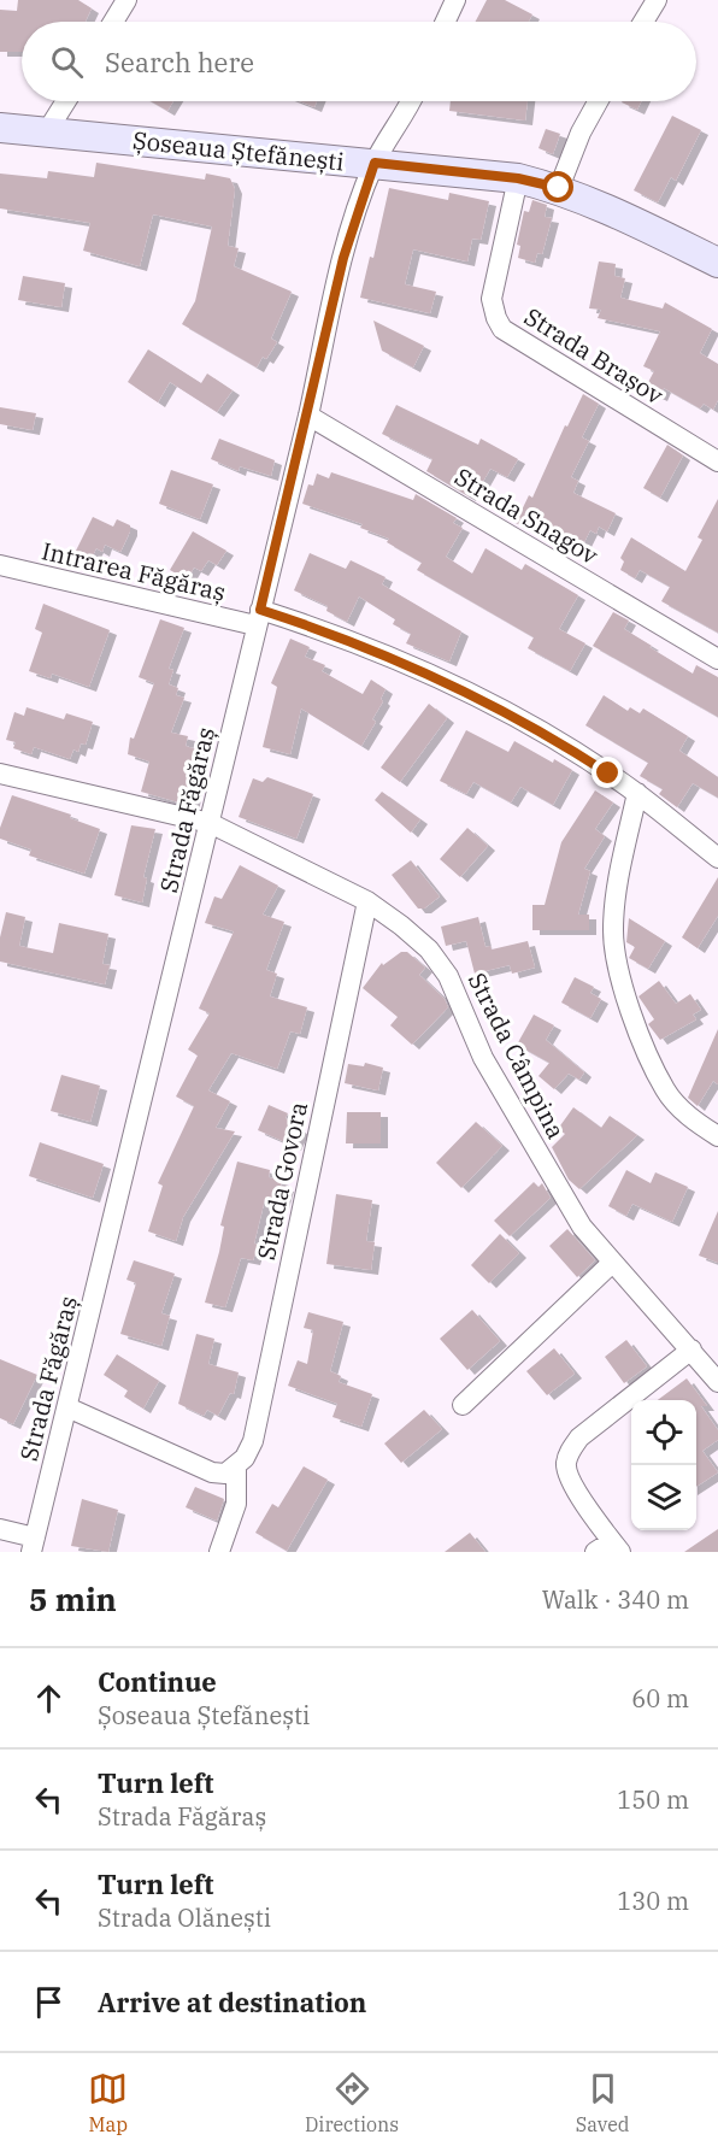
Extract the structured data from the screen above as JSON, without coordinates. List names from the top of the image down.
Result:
{
  "streets": {
    "main road": ["Șoseaua Ștefănești"],
    "street": [
      "Strada Brașov",
      "Strada Snagov",
      "Intrarea Făgăraș",
      "Strada Făgăraș",
      "Strada Câmpina",
      "Strada Govora"
    ]
  },
  "crossings": [
    ["Șoseaua Ștefănești", "Strada Brașov"],
    ["Șoseaua Ștefănești", "Strada Făgăraș"],
    ["Strada Snagov", "Strada Făgăraș"],
    ["Intrarea Făgăraș", "Strada Făgăraș"],
    ["Strada Făgăraș", "Strada Câmpina"],
    ["Strada Câmpina", "Strada Govora"]
  ],
  "page": {
    "search": "Search here",
    "heading": ["5 min", "Walk · 340 m"],
    "list": [
      ["Continue", "Șoseaua Ștefănești", "60 m"],
      ["Turn left", "Strada Făgăraș", "150 m"],
      ["Turn left", "Strada Olănești", "130 m"],
      "Arrive at destination"
    ],
    "nav": ["Map", "Directions", "Saved"]
  }
}
